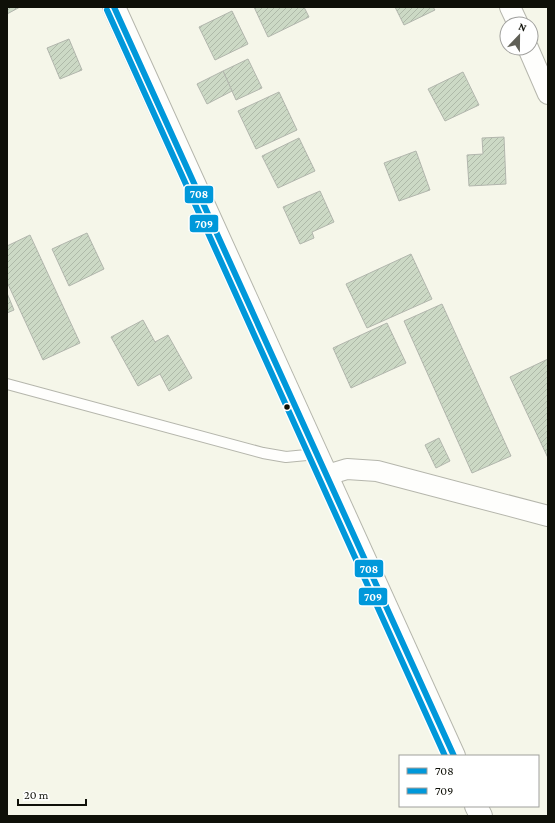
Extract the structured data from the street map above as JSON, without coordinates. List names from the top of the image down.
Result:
{
  "lines": ["transit line 708", "transit line 709"],
  "legend": ["708", "709"],
  "scale_bar": "20 m",
  "north": "top"
}
